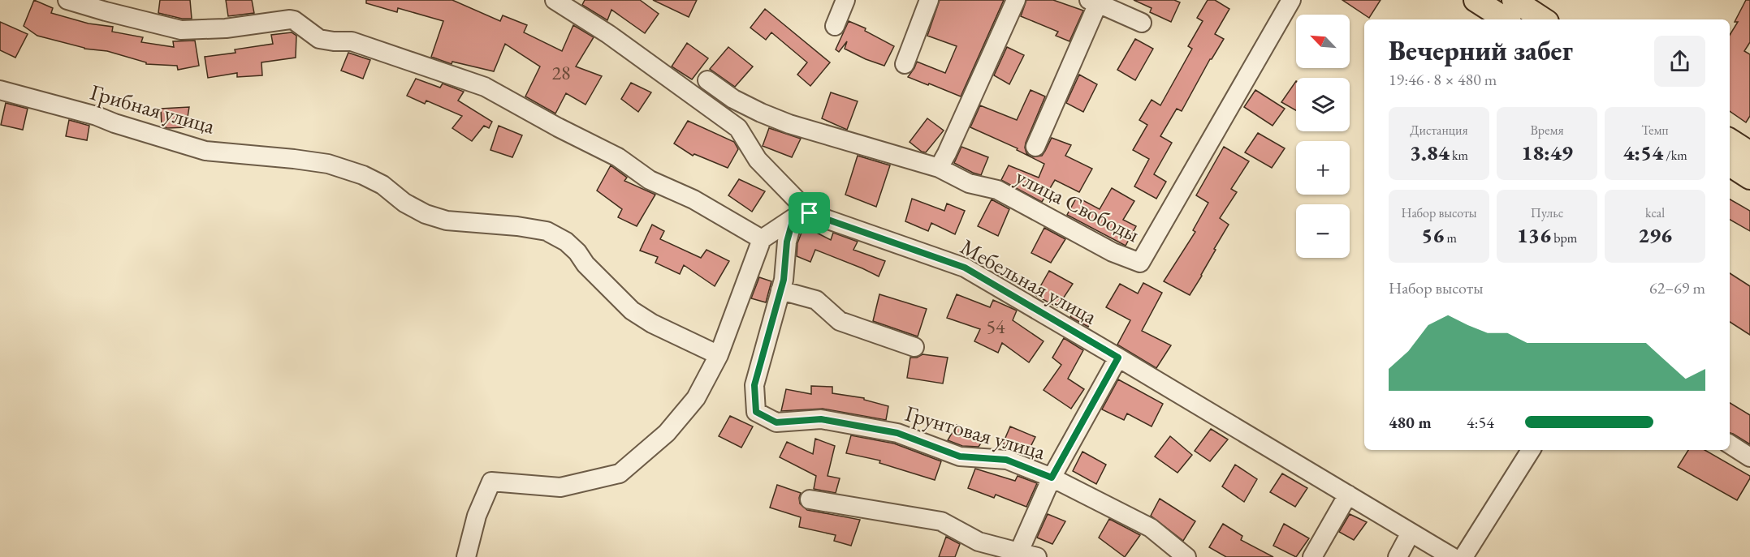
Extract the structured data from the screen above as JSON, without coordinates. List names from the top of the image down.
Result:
{
  "streets": {
    "street": [
      "Грибная улица",
      "улица Свободы",
      "Мебельная улица",
      "Грунтовая улица"
    ]
  },
  "crossings": [
    ["Мебельная улица", "Грунтовая улица"]
  ],
  "house_numbers": ["28", "54"],
  "north": "top left",
  "page": {
    "map_buttons": ["+", "−"],
    "heading": ["Вечерний забег", "19:46 · 8 × 480 m"],
    "stats": [
      ["Дистанция", "3.84 km"],
      ["Время", "18:49"],
      ["Темп", "4:54 /km"],
      ["Набор высоты", "56 m"],
      ["Пульс", "136 bpm"],
      ["kcal", "296"]
    ],
    "chart": ["Набор высоты", "62–69 m"],
    "list": [
      {
        "name": "480 m",
        "note": "4:54"
      }
    ]
  }
}
